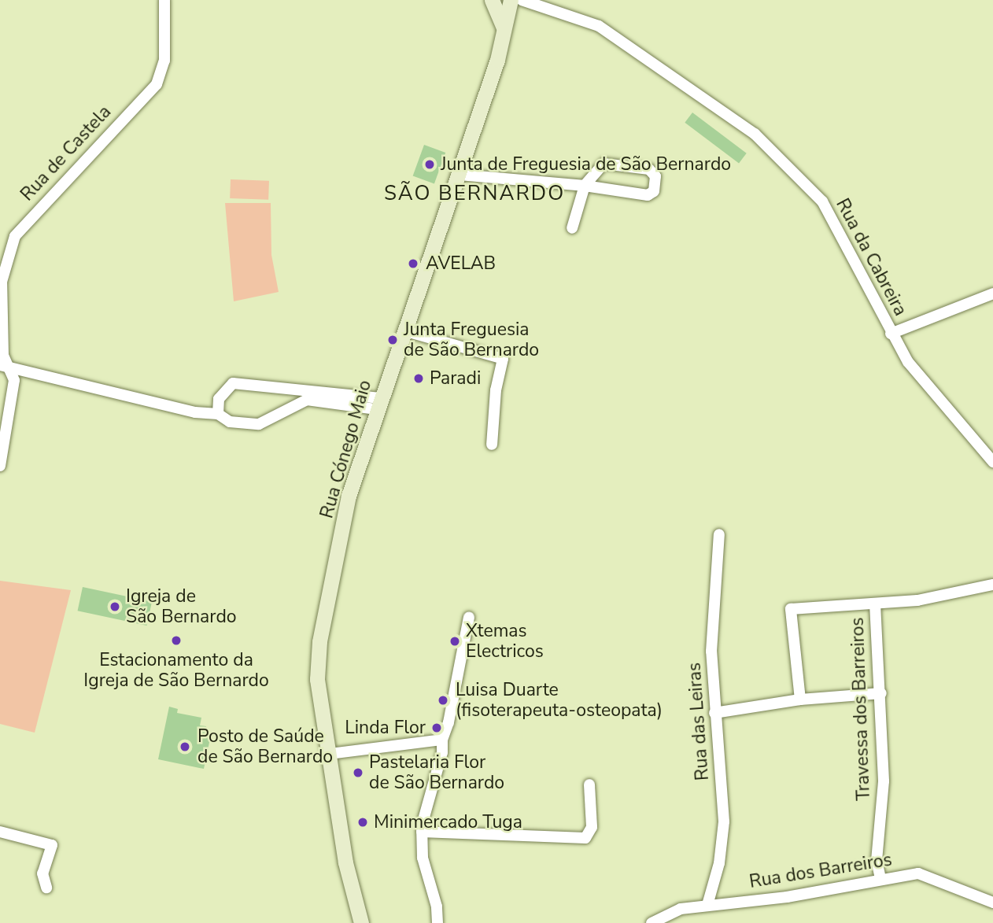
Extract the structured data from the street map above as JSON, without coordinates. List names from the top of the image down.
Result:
{
  "streets": {
    "main road": ["Rua Cónego Maio"],
    "street": [
      "Rua de Castela",
      "Rua da Cabreira",
      "Travessa dos Barreiros",
      "Rua das Leiras",
      "Rua dos Barreiros"
    ]
  },
  "crossings": [
    ["Travessa dos Barreiros", "Rua dos Barreiros"],
    ["Rua das Leiras", "Rua dos Barreiros"]
  ],
  "districts": ["SÃO BERNARDO"],
  "places": [
    "Junta de Freguesia de São Bernardo",
    "AVELAB",
    "Junta Freguesia de São Bernardo",
    "Paradi",
    "Igreja de São Bernardo",
    "Estacionamento da Igreja de São Bernardo",
    "Xtemas Electricos",
    "Luisa Duarte (fisoterapeuta-osteopata)",
    "Linda Flor",
    "Posto de Saúde de São Bernardo",
    "Pastelaria Flor de São Bernardo",
    "Minimercado Tuga"
  ]
}
